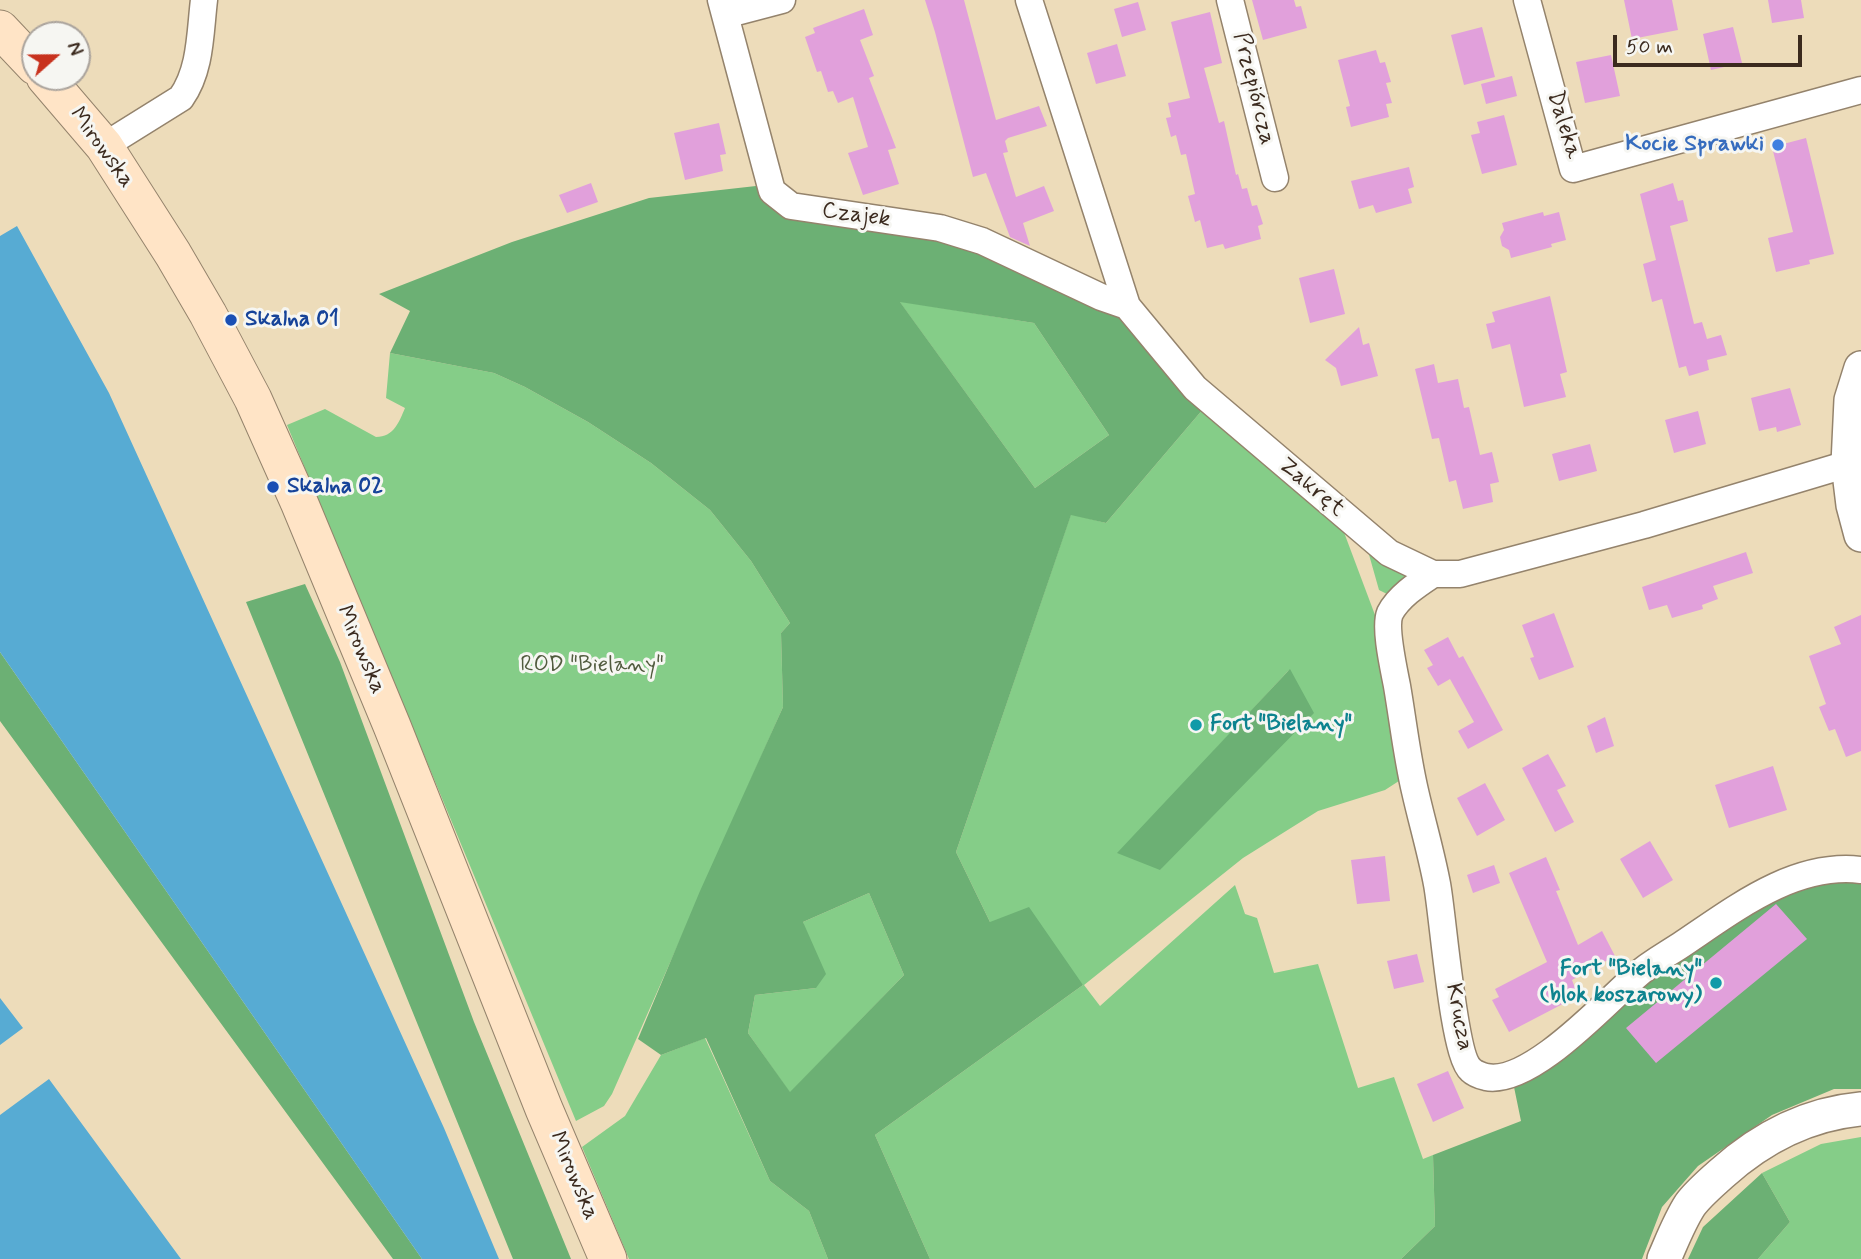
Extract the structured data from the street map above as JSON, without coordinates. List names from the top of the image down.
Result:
{
  "streets": {
    "main road": ["Mirowska"],
    "street": [
      "Przepiórcza",
      "Daleka",
      "Czajek",
      "Zakręt",
      "Krucza"
    ]
  },
  "crossings": [
    ["Czajek", "Zakręt"],
    ["Zakręt", "Krucza"]
  ],
  "parks": ["ROD \"Bielany\""],
  "places": [
    "Kocie Sprawki",
    "Skalna 01",
    "Skalna 02",
    "Fort \"Bielany\"",
    "Fort \"Bielany\" (blok koszarowy)"
  ],
  "scale_bar": "50 m",
  "north": "right"
}
